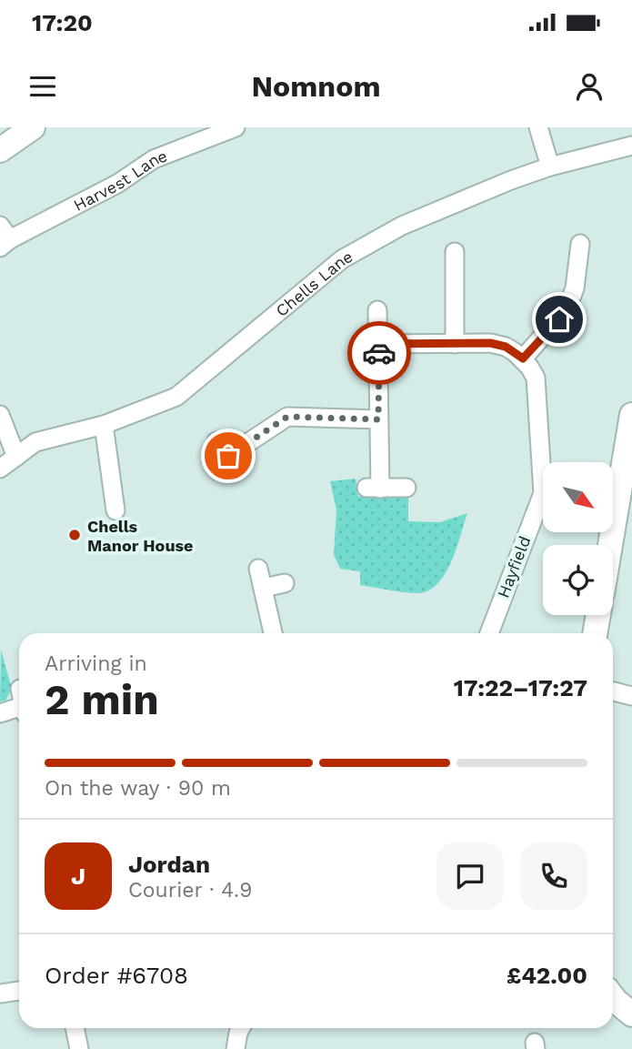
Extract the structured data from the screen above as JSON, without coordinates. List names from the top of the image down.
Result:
{
  "streets": {
    "street": ["Harvest Lane", "Chells Lane", "Hayfield"]
  },
  "places": ["Chells Manor House"],
  "north": "bottom right",
  "page": {
    "status": "17:20",
    "header": "Nomnom",
    "heading": ["2 min", "Arriving in", "17:22–17:27"],
    "panel": [
      "Jordan",
      "Courier · 4.9",
      "Order #6708",
      "£42.00"
    ],
    "bar": "On the way · 90 m",
    "round": "J"
  }
}
